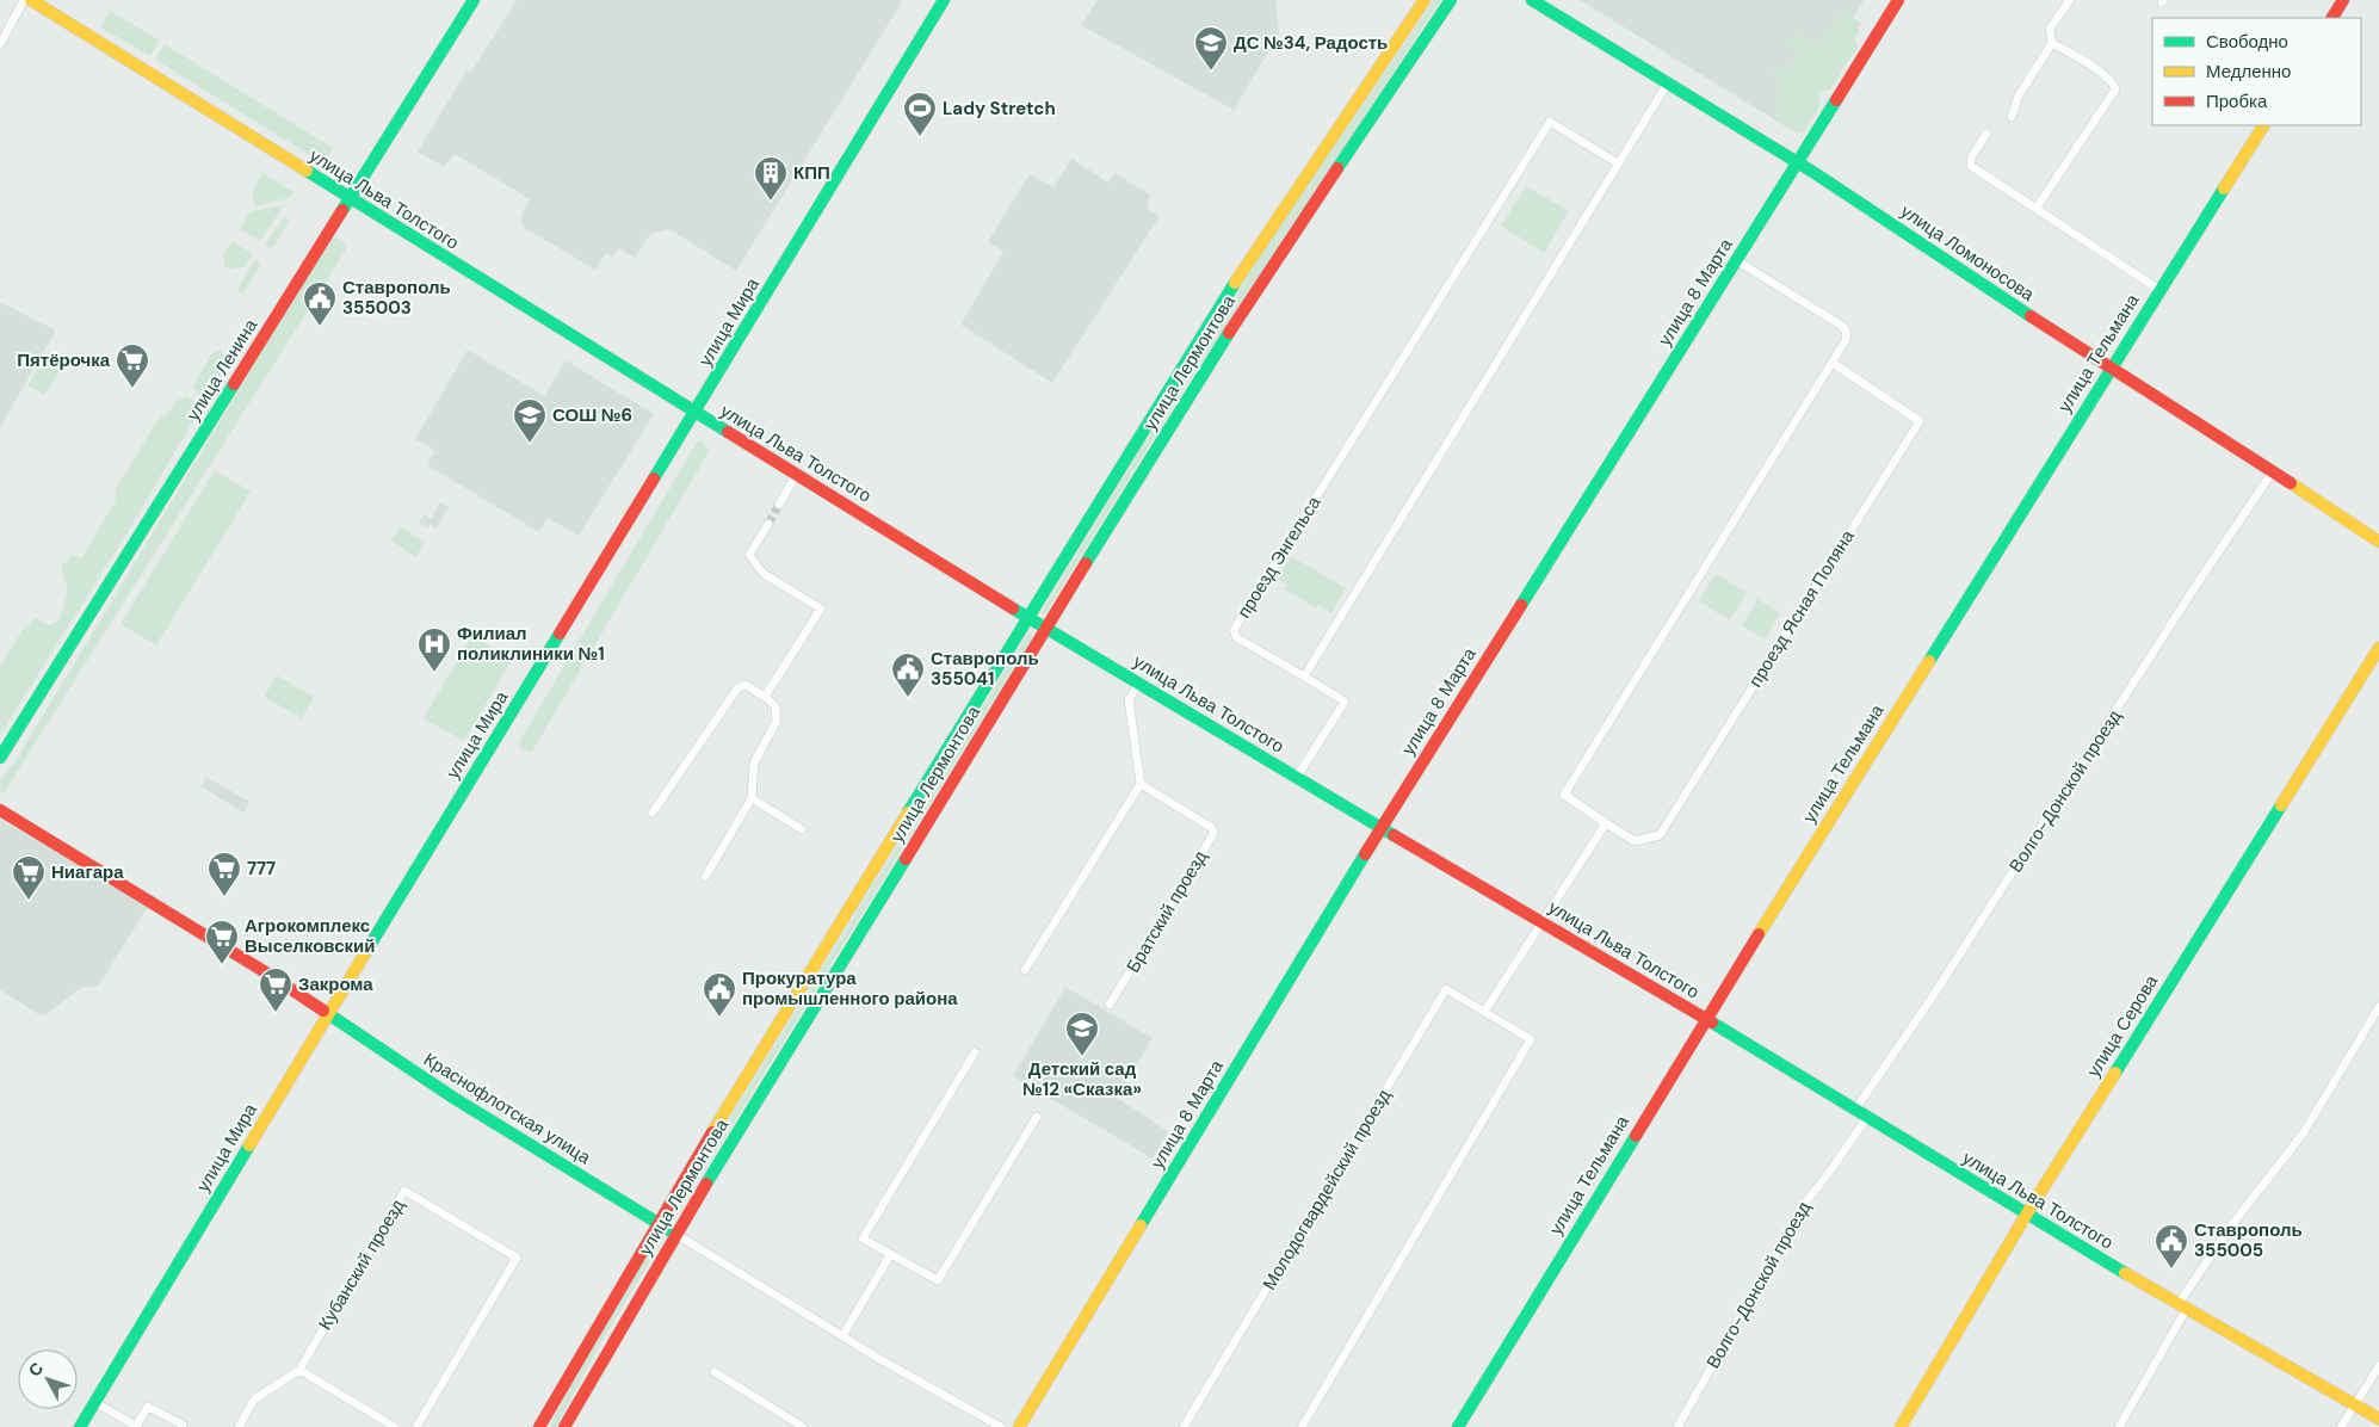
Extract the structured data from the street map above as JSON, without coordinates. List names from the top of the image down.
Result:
{
  "streets": {
    "street": [
      "улица Льва Толстого",
      "улица Ломоносова",
      "улица 8 Марта",
      "улица Мира",
      "улица Тельмана",
      "улица Лермонтова",
      "улица Ленина",
      "проезд Энгельса",
      "проезд Ясная Поляна",
      "Волго-Донской проезд",
      "Братский проезд",
      "улица Серова",
      "Краснофлотская улица",
      "Молодогвардейский проезд",
      "Кубанский проезд"
    ]
  },
  "crossings": [
    ["улица Льва Толстого", "улица 8 Марта"],
    ["улица Льва Толстого", "улица Мира"],
    ["улица Льва Толстого", "улица Тельмана"],
    ["улица Льва Толстого", "улица Лермонтова"],
    ["улица Льва Толстого", "улица Ленина"],
    ["улица Льва Толстого", "Волго-Донской проезд"],
    ["улица Льва Толстого", "улица Серова"],
    ["улица Ломоносова", "улица 8 Марта"],
    ["улица Ломоносова", "улица Тельмана"],
    ["улица Ломоносова", "Волго-Донской проезд"],
    ["улица 8 Марта", "проезд Ясная Поляна"],
    ["улица Мира", "Краснофлотская улица"],
    ["улица Лермонтова", "Краснофлотская улица"]
  ],
  "places": {
    "school or university": ["ДС №34, Радость", "СОШ №6", "Детский сад №12 «Сказка»"],
    "sports": ["Lady Stretch"],
    "building": ["КПП"],
    "public building": [
      "Ставрополь 355003",
      "Ставрополь 355041",
      "Прокуратура промышленного района",
      "Ставрополь 355005"
    ],
    "supermarket": [
      "Пятёрочка",
      "777",
      "Ниагара",
      "Агрокомплекс Выселковский",
      "Закрома"
    ],
    "hospital": ["Филиал поликлиники №1"]
  },
  "legend": ["Свободно", "Медленно", "Пробка"],
  "north": "top left"
}
